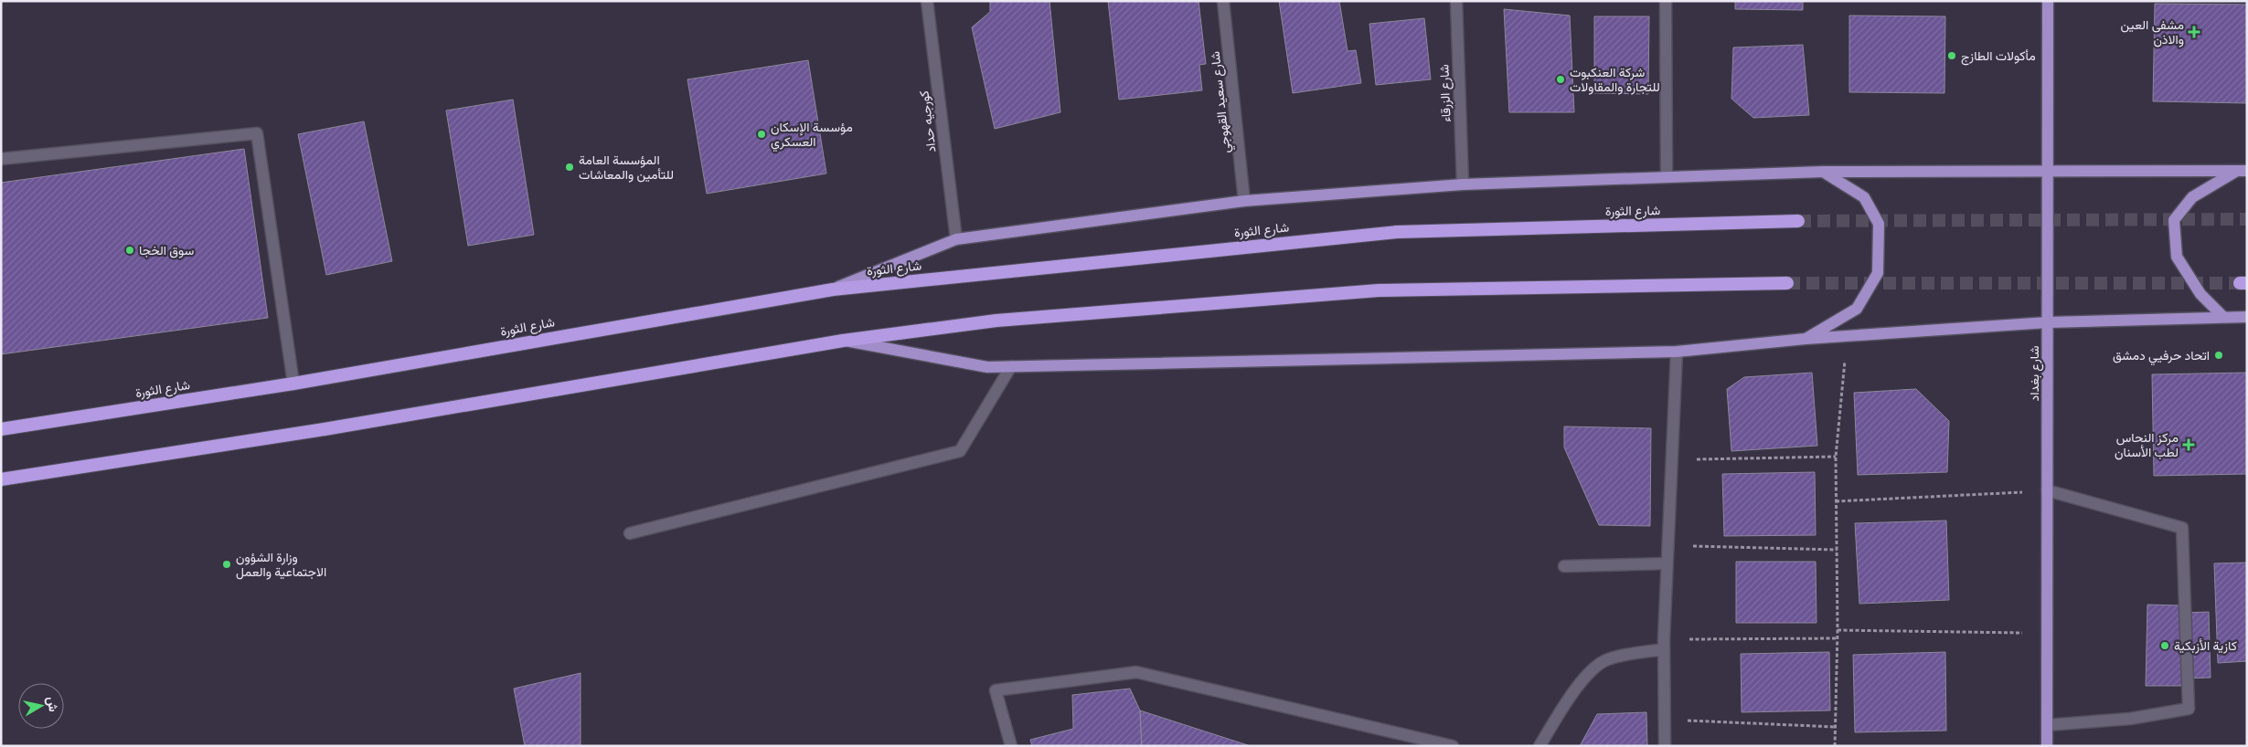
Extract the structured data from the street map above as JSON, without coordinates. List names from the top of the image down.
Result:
{
  "streets": {
    "highway": ["شارع الثورة"],
    "main road": ["شارع بغداد"],
    "street": ["شارع الزرقاء", "شارع سعيد القهوجي", "كورجيه حداد"]
  },
  "places": {
    "health": ["مشفى العين والاذن", "مركز النحاس لطب الأسنان"],
    "other": [
      "مأكولات الطازج",
      "شركة العنكبوت للتجارة والمقاولات",
      "مؤسسة الإسكان العسكري",
      "المؤسسة العامة للتأمين والمعاشات",
      "سوق الخجا",
      "اتحاد حرفيي دمشق",
      "وزارة الشؤون الاجتماعية والعمل",
      "كازية الأزبكية"
    ]
  },
  "north": "right"
}
